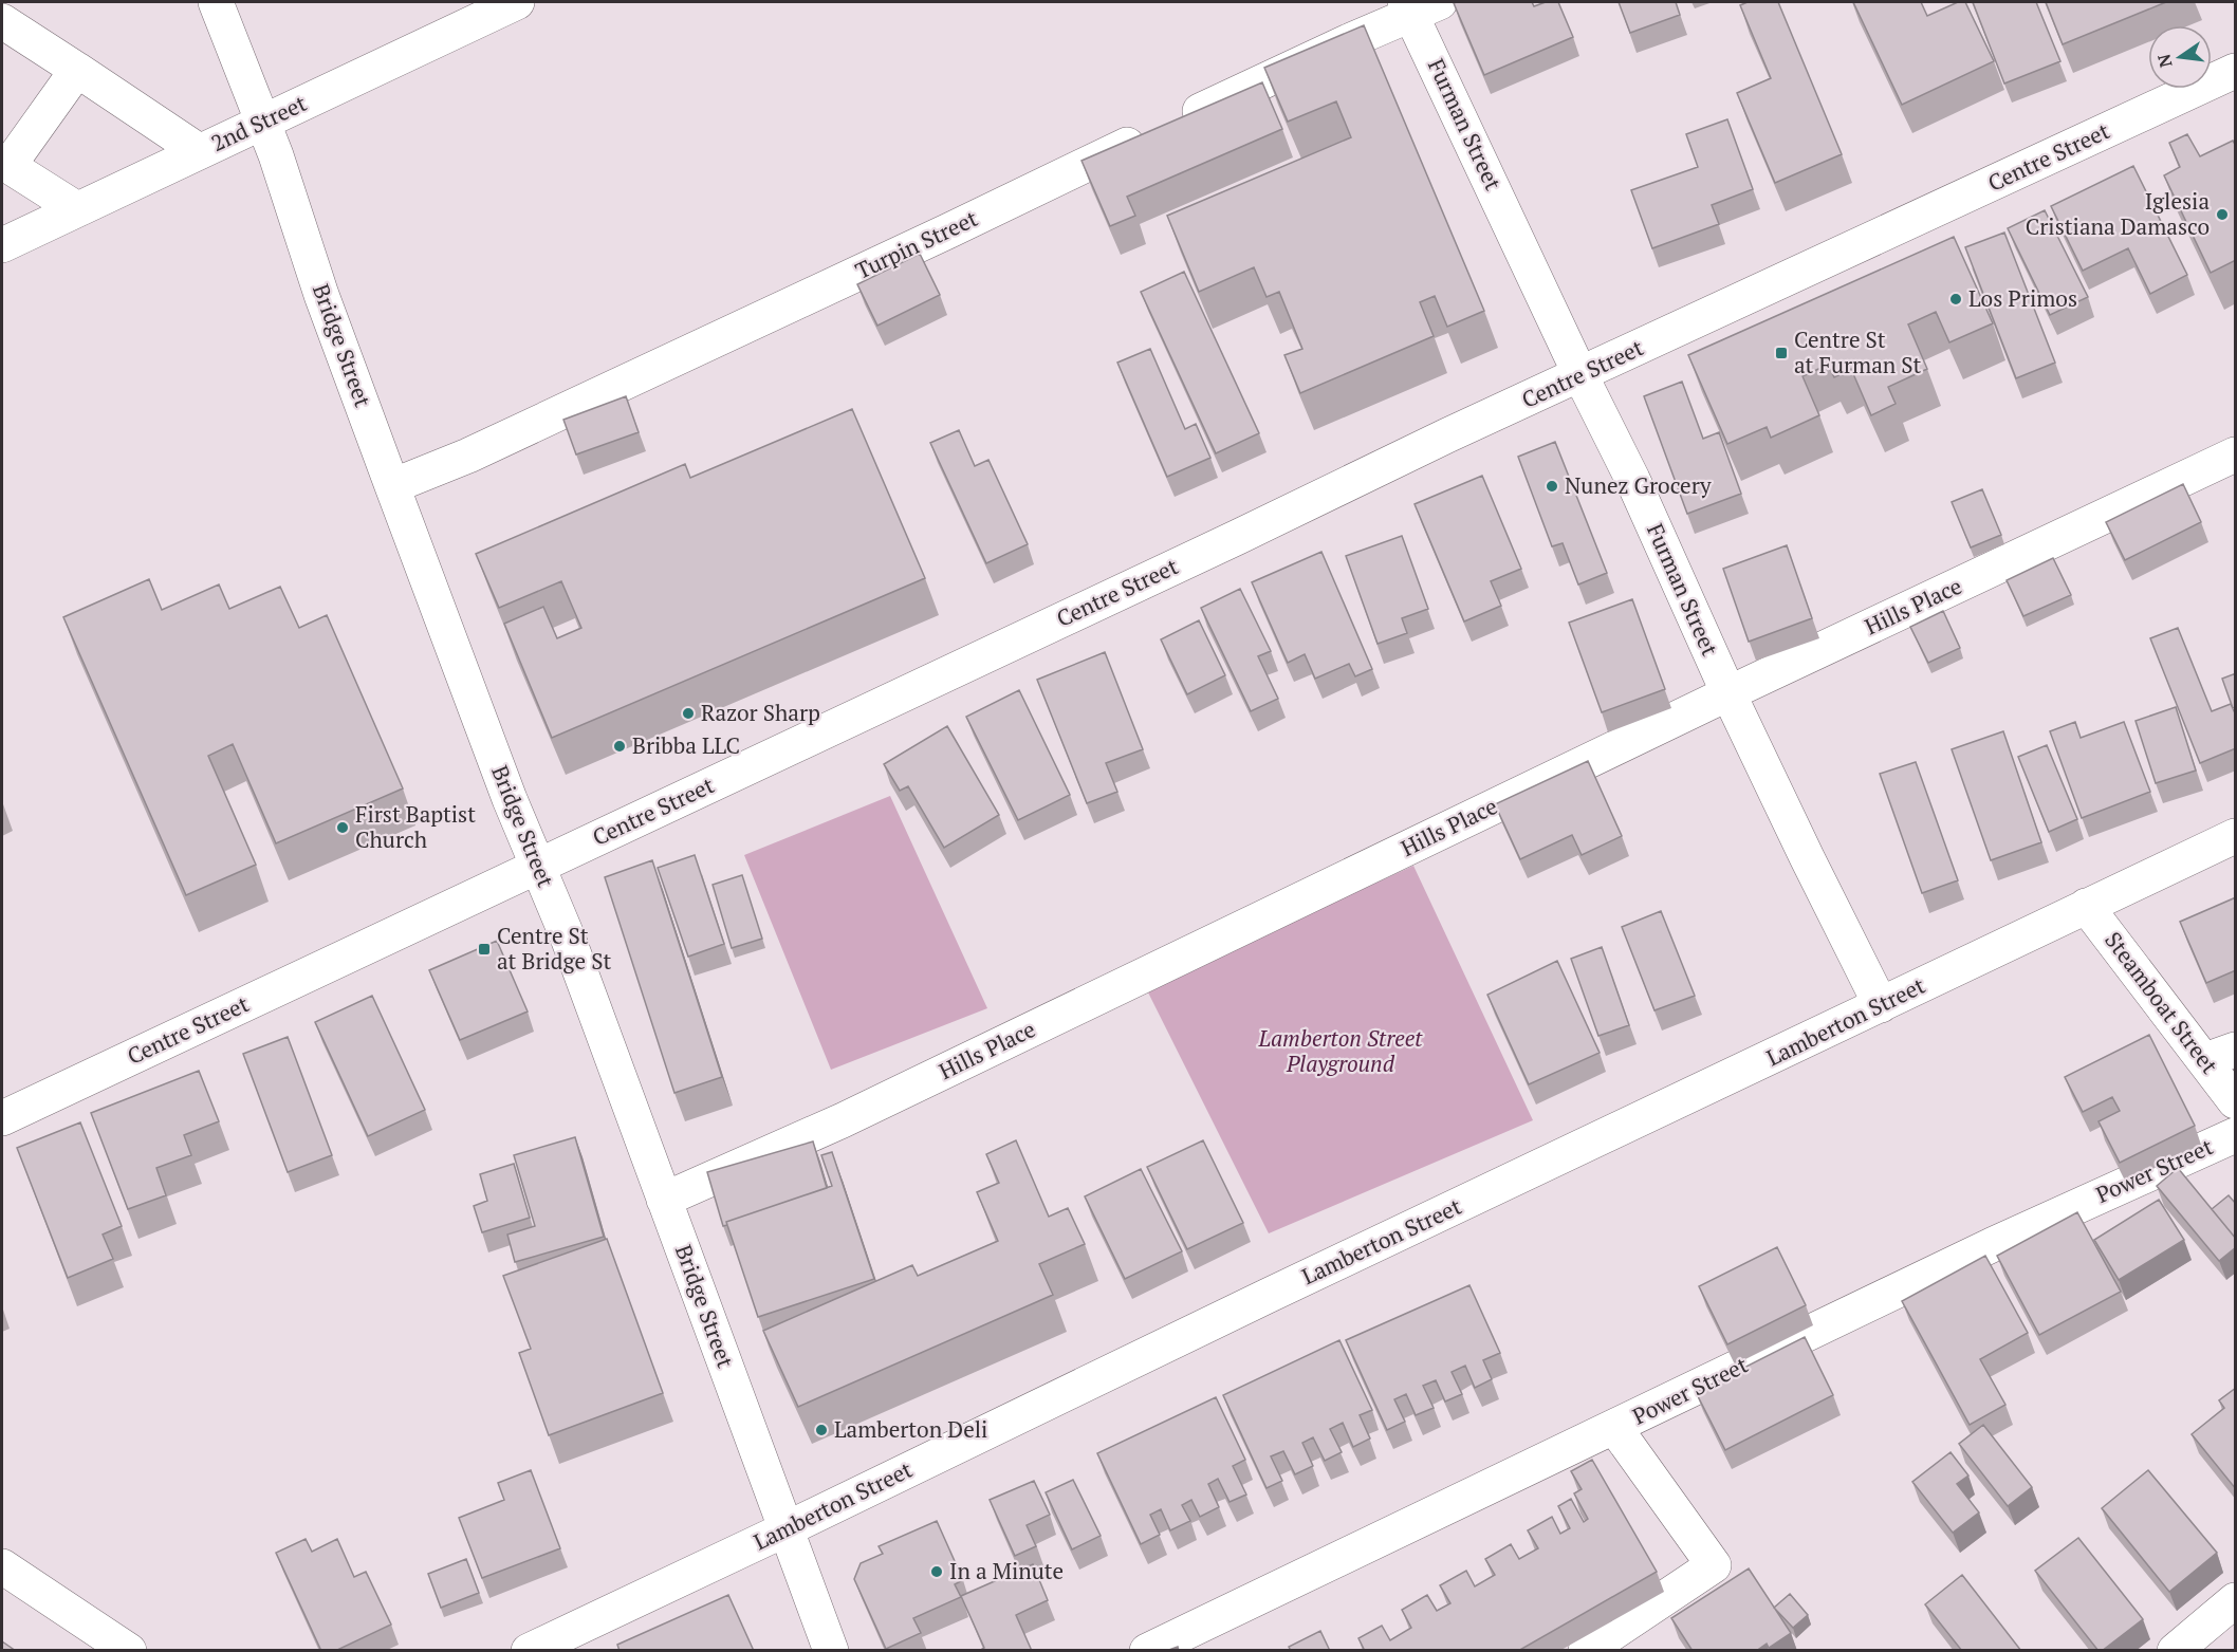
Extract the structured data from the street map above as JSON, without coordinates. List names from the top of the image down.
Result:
{
  "streets": {
    "street": [
      "2nd Street",
      "Furman Street",
      "Centre Street",
      "Turpin Street",
      "Bridge Street",
      "Hills Place",
      "Steamboat Street",
      "Lamberton Street",
      "Power Street"
    ]
  },
  "crossings": [
    ["2nd Street", "Bridge Street"],
    ["Furman Street", "Centre Street"],
    ["Furman Street", "Turpin Street"],
    ["Furman Street", "Hills Place"],
    ["Furman Street", "Lamberton Street"],
    ["Centre Street", "Bridge Street"],
    ["Turpin Street", "Bridge Street"],
    ["Bridge Street", "Hills Place"],
    ["Bridge Street", "Lamberton Street"],
    ["Steamboat Street", "Lamberton Street"]
  ],
  "parks": ["Lamberton Street Playground"],
  "places": {
    "other": [
      "Iglesia Cristiana Damasco",
      "Los Primos",
      "Nunez Grocery",
      "Razor Sharp",
      "Bribba LLC",
      "First Baptist Church",
      "Lamberton Deli",
      "In a Minute"
    ],
    "transit": ["Centre St at Furman St", "Centre St at Bridge St"]
  },
  "north": "left"
}
